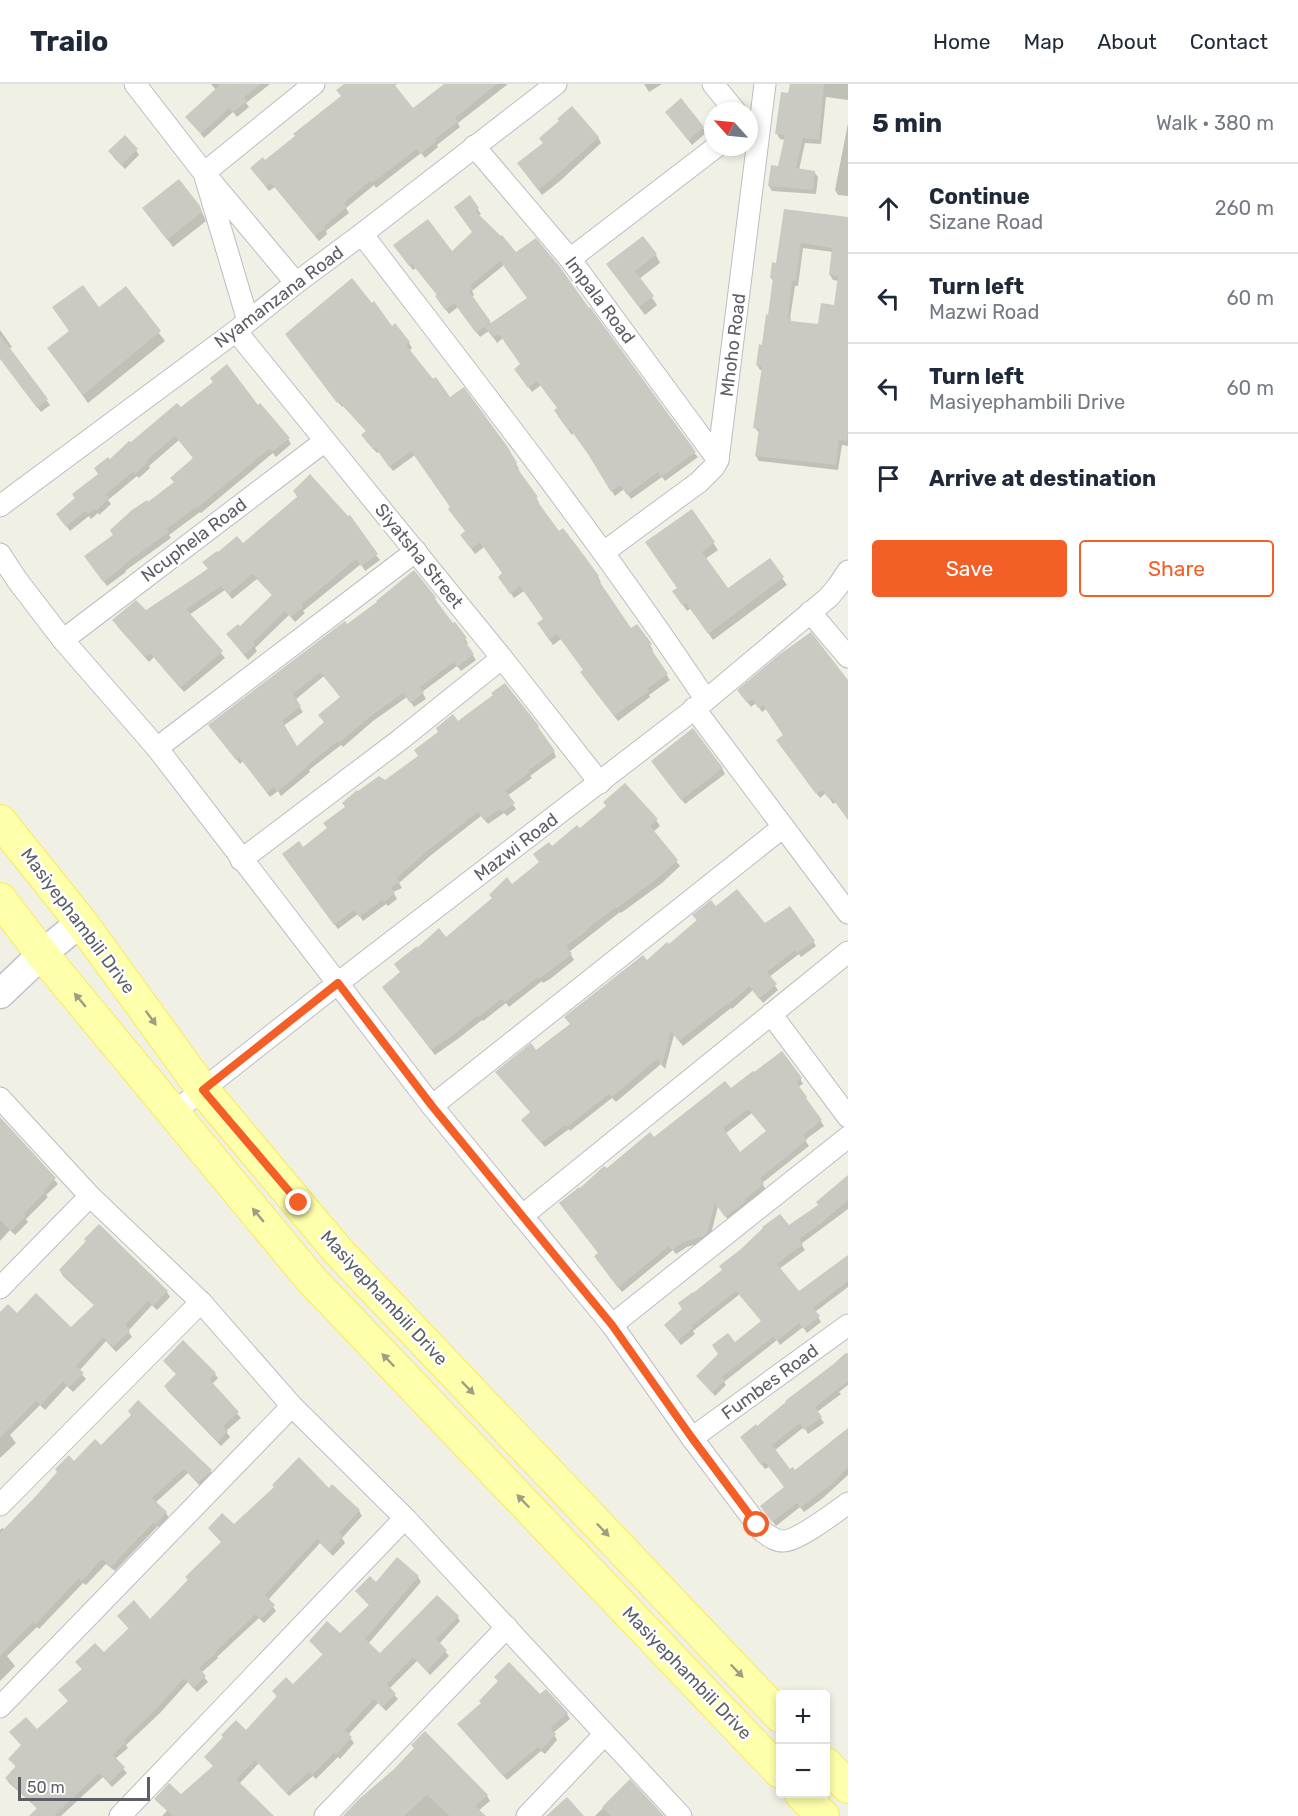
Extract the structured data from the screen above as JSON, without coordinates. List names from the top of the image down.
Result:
{
  "streets": {
    "main road": ["Masiyephambili Drive"],
    "street": [
      "Nyamanzana Road",
      "Impala Road",
      "Mhoho Road",
      "Ncuphela Road",
      "Siyatsha Street",
      "Mazwi Road",
      "Fumbes Road"
    ]
  },
  "crossings": [
    ["Nyamanzana Road", "Impala Road"],
    ["Nyamanzana Road", "Siyatsha Street"],
    ["Impala Road", "Mhoho Road"],
    ["Ncuphela Road", "Siyatsha Street"],
    ["Siyatsha Street", "Mazwi Road"],
    ["Mazwi Road", "Masiyephambili Drive"]
  ],
  "scale_bar": "50 m",
  "north": "top left",
  "page": {
    "header": "Trailo",
    "nav": [
      "Home",
      "Map",
      "About",
      "Contact"
    ],
    "heading": ["5 min", "Walk · 380 m"],
    "list": [
      ["Continue", "Sizane Road", "260 m"],
      ["Turn left", "Mazwi Road", "60 m"],
      ["Turn left", "Masiyephambili Drive", "60 m"],
      "Arrive at destination"
    ],
    "buttons": ["Save", "Share"],
    "map_buttons": ["+", "−"],
    "scale": "50 m"
  }
}
